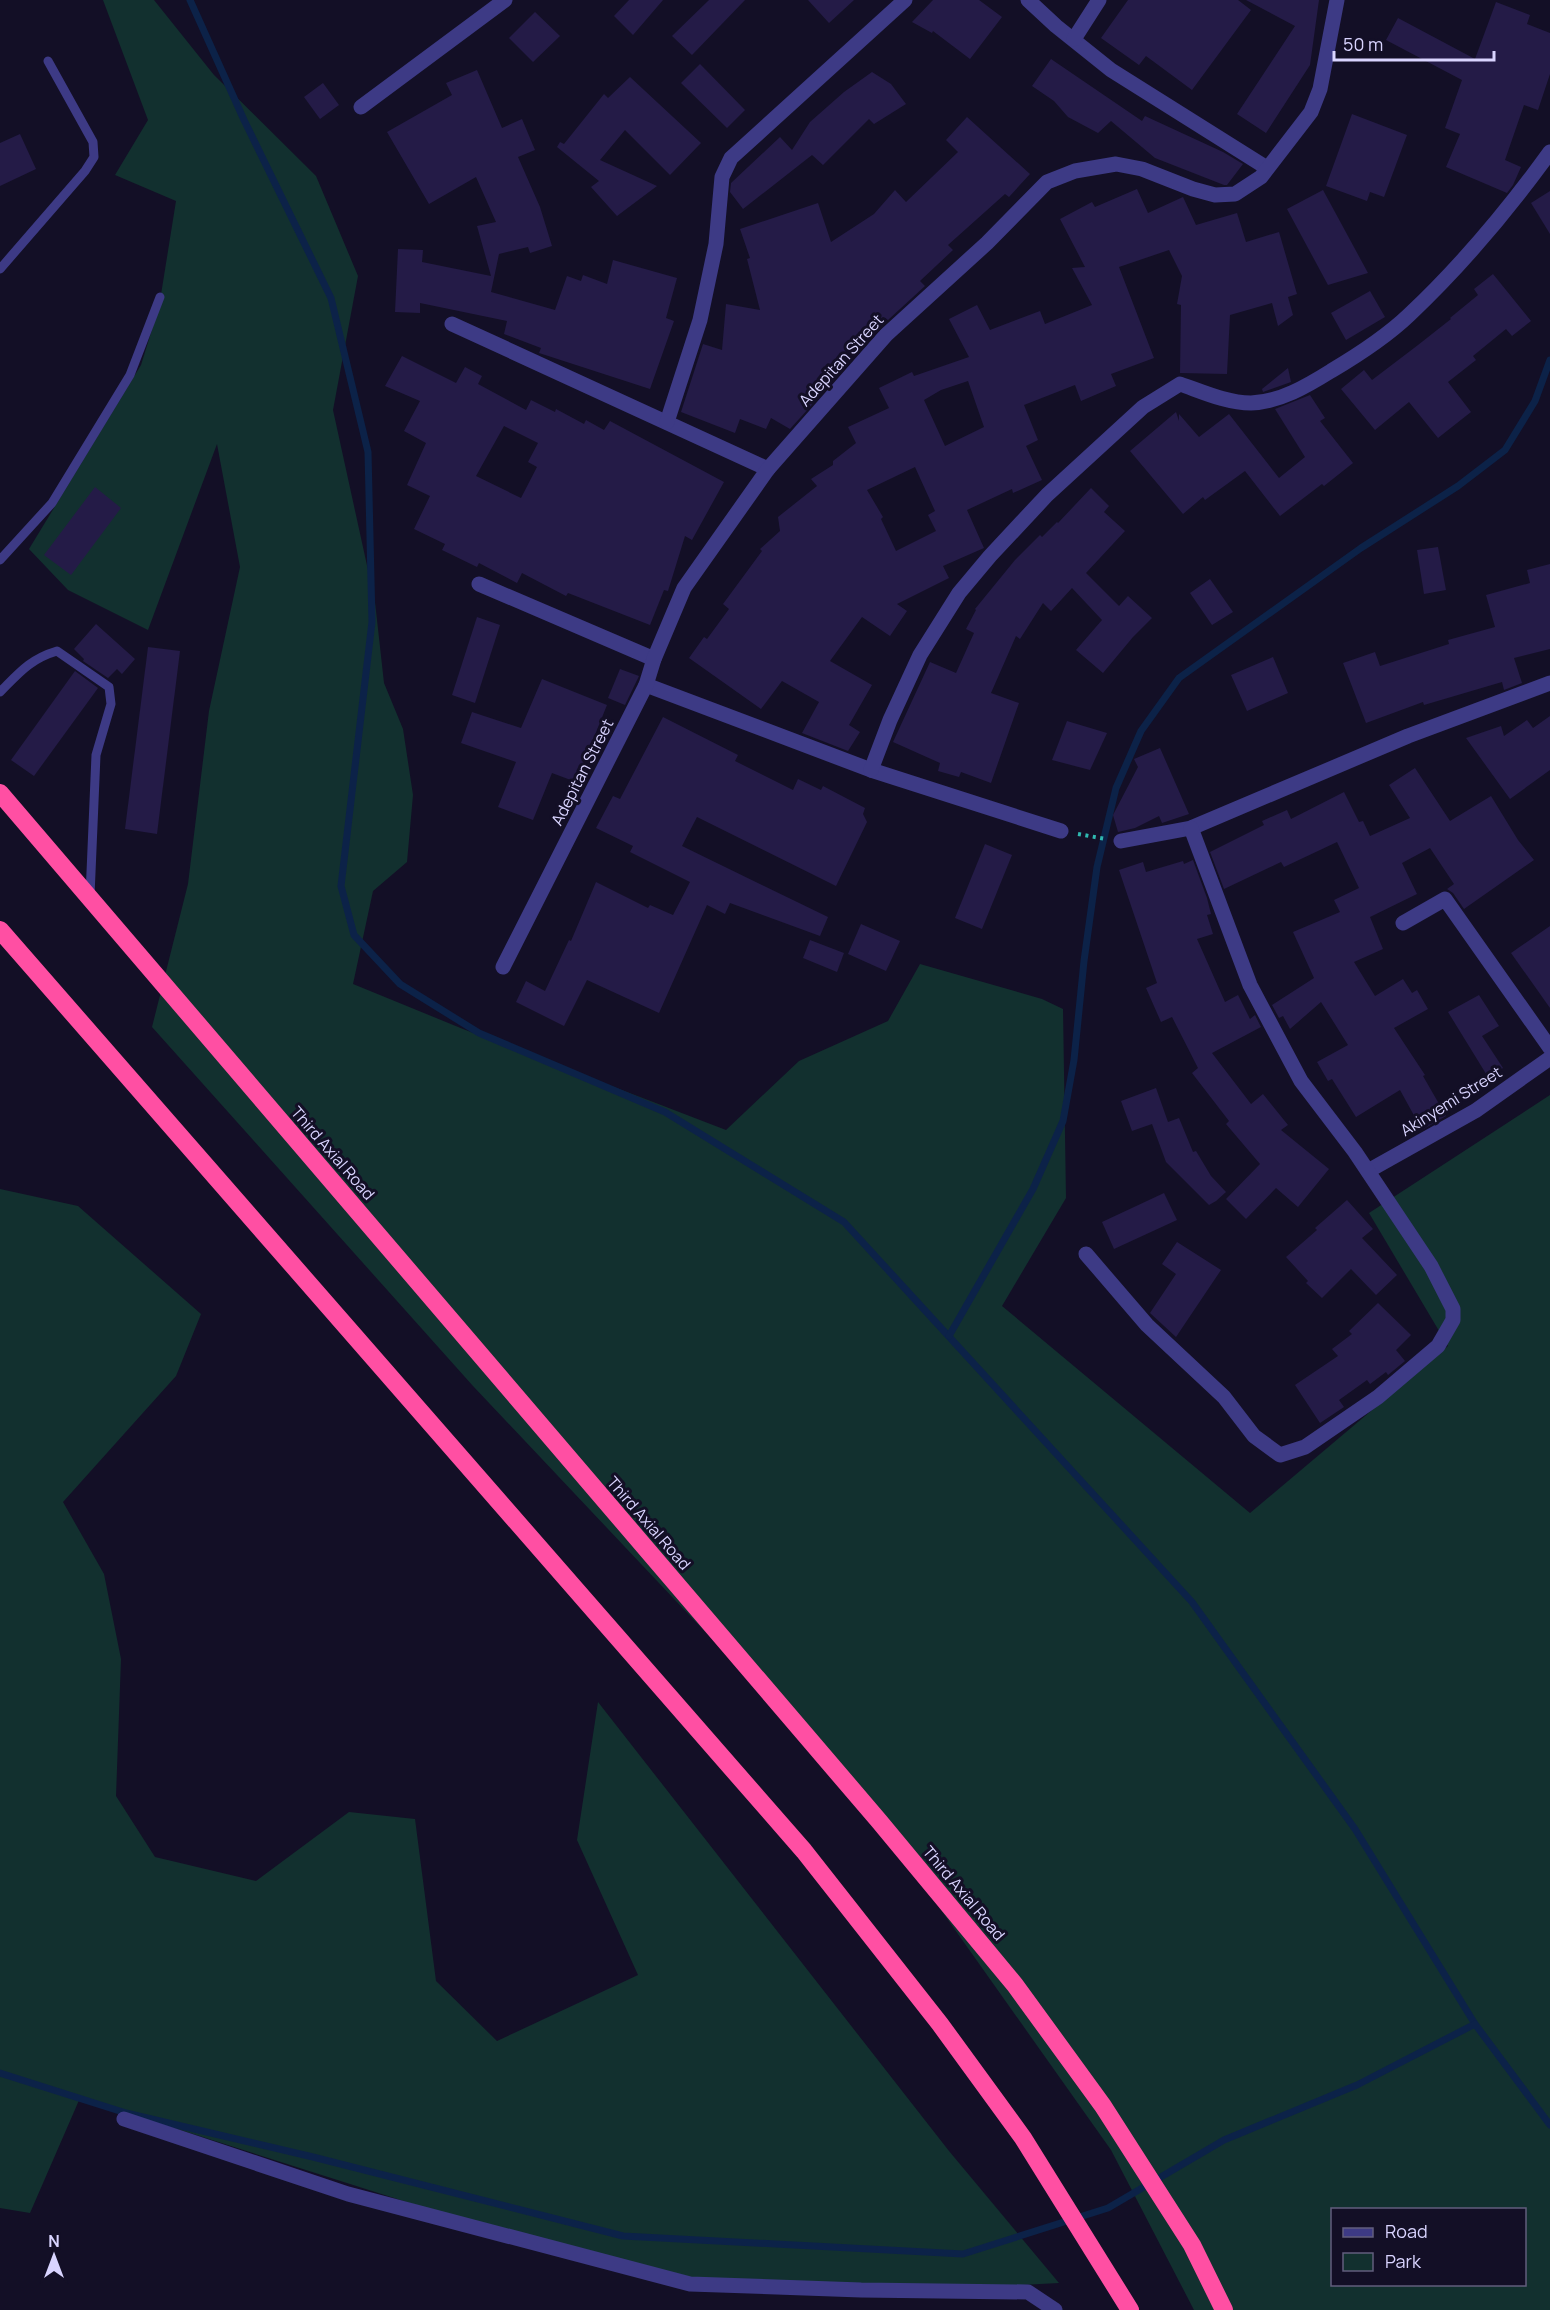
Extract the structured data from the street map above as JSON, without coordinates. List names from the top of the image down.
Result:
{
  "streets": {
    "highway": ["Third Axial Road"],
    "street": ["Adepitan Street", "Akinyemi Street"]
  },
  "legend": ["Road", "Park"],
  "scale_bar": "50 m",
  "north": "top"
}
